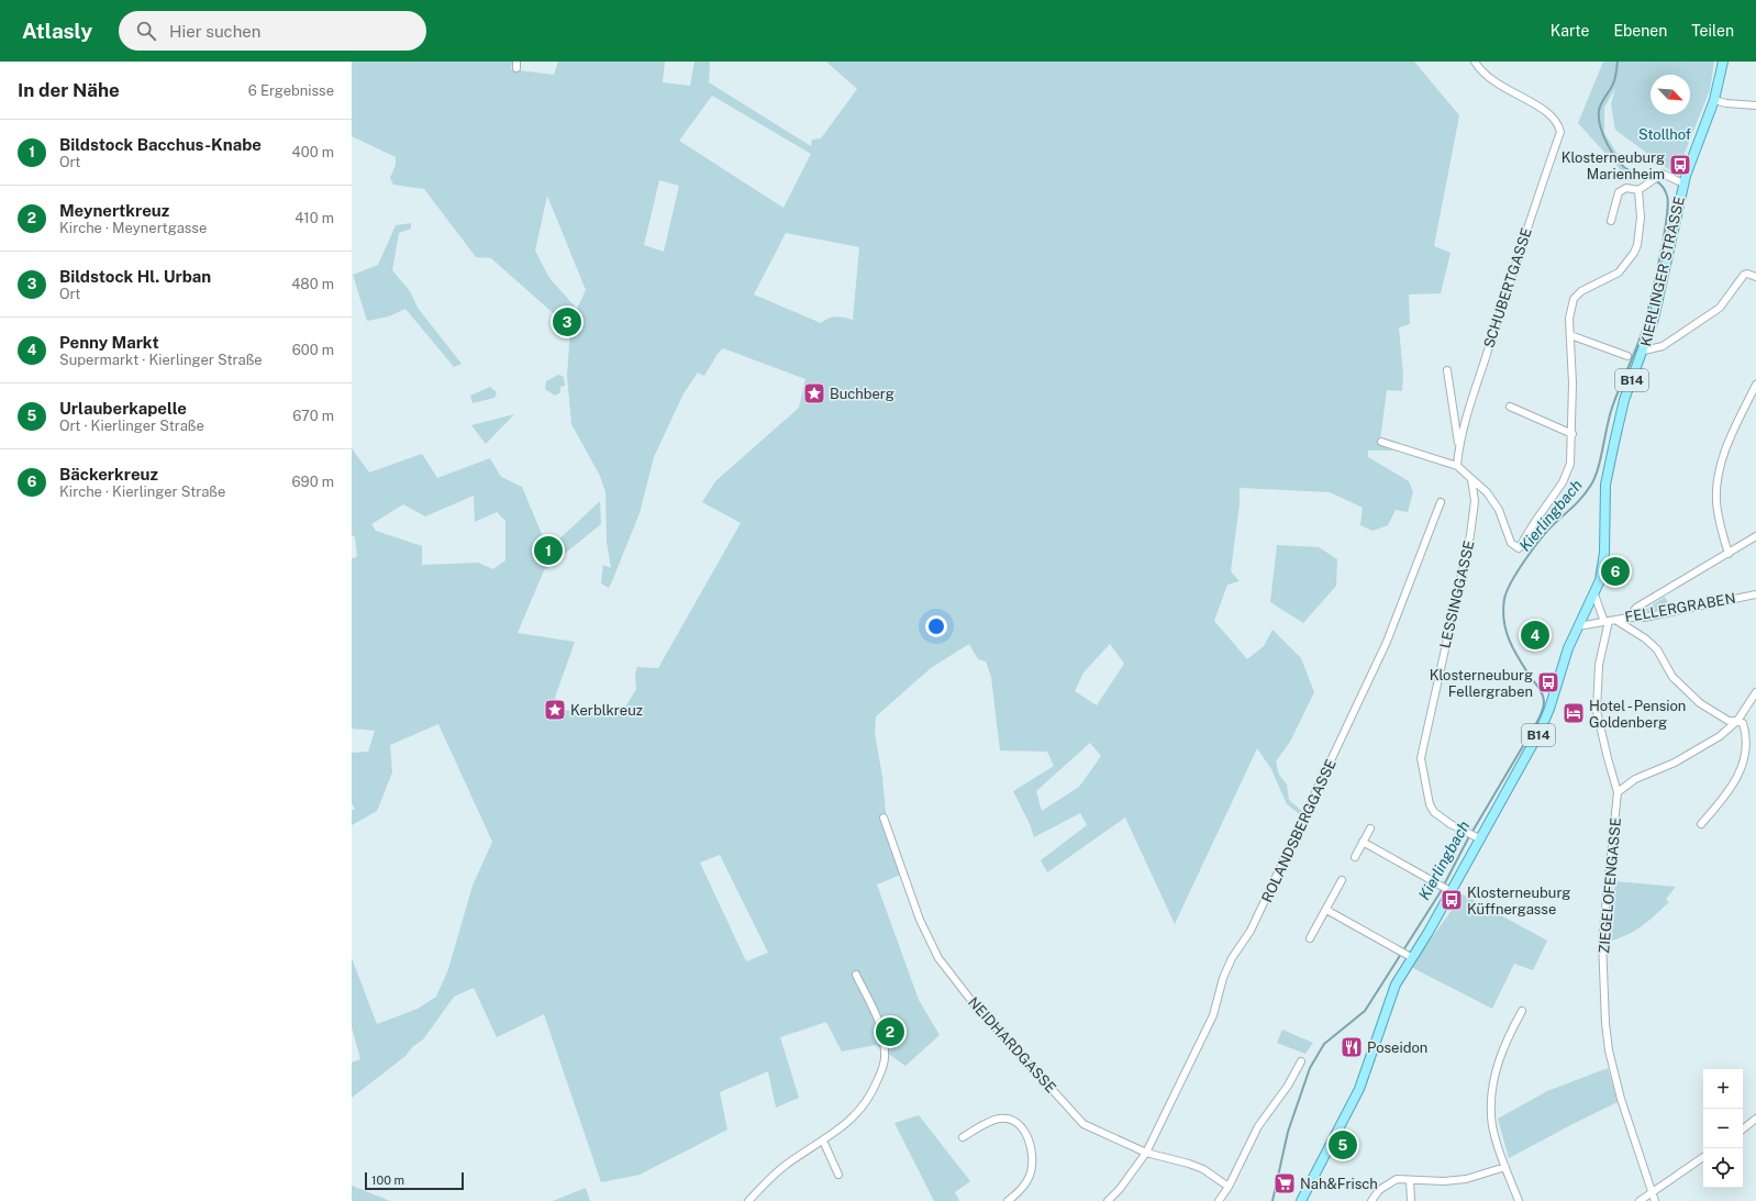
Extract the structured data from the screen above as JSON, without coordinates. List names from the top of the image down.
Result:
{
  "streets": {
    "main road": ["KIERLINGER STRASSE", "B14"],
    "street": [
      "SCHUBERTGASSE",
      "LESSINGGASSE",
      "FELLERGRABEN",
      "ROLANDSBERGGASSE",
      "ZIEGELOFENGASSE",
      "NEIDHARDGASSE"
    ]
  },
  "crossings": [
    ["KIERLINGER STRASSE", "LESSINGGASSE"],
    ["KIERLINGER STRASSE", "FELLERGRABEN"],
    ["FELLERGRABEN", "ZIEGELOFENGASSE"],
    ["ROLANDSBERGGASSE", "NEIDHARDGASSE"]
  ],
  "water": ["Kierlingbach"],
  "parks": ["Stollhof"],
  "places": {
    "bus stop": ["Klosterneuburg Marienheim", "Klosterneuburg Fellergraben", "Klosterneuburg Küffnergasse"],
    "place": ["Buchberg", "Kerblkreuz"],
    "hotel": ["Hotel - Pension Goldenberg"],
    "restaurant": ["Poseidon"],
    "supermarket": ["Nah&Frisch"]
  },
  "scale_bar": "100 m",
  "north": "bottom right",
  "page": {
    "header": "Atlasly",
    "search": "Hier suchen",
    "nav": ["Karte", "Ebenen", "Teilen"],
    "heading": ["In der Nähe", "6 Ergebnisse"],
    "list": [
      {
        "mark": "1",
        "name": "Bildstock Bacchus-Knabe",
        "note": "Ort",
        "value": "400 m"
      },
      {
        "mark": "2",
        "name": "Meynertkreuz",
        "note": "Kirche · Meynertgasse",
        "value": "410 m"
      },
      {
        "mark": "3",
        "name": "Bildstock Hl. Urban",
        "note": "Ort",
        "value": "480 m"
      },
      {
        "mark": "4",
        "name": "Penny Markt",
        "note": "Supermarkt · Kierlinger Straße",
        "value": "600 m"
      },
      {
        "mark": "5",
        "name": "Urlauberkapelle",
        "note": "Ort · Kierlinger Straße",
        "value": "670 m"
      },
      {
        "mark": "6",
        "name": "Bäckerkreuz",
        "note": "Kirche · Kierlinger Straße",
        "value": "690 m"
      }
    ],
    "pins": [
      "3",
      "1",
      "6",
      "4",
      "2",
      "5"
    ],
    "map_buttons": ["+", "−"],
    "scale": "100 m"
  }
}
